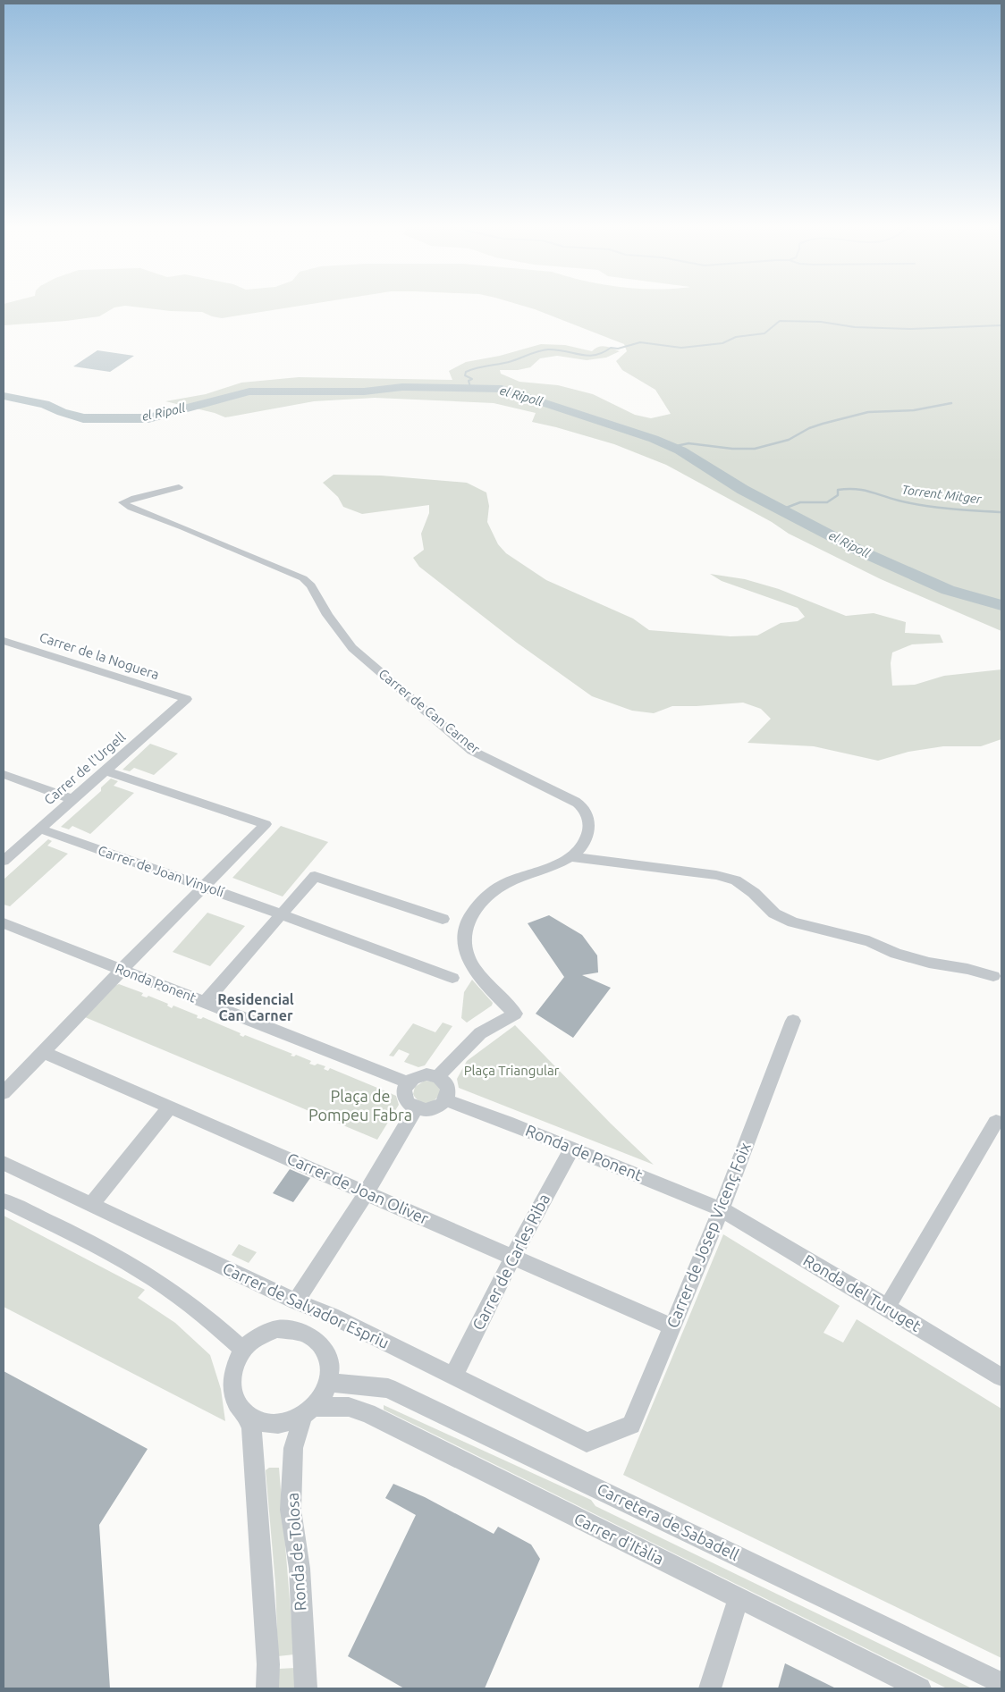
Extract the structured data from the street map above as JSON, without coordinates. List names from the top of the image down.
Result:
{
  "streets": {
    "street": [
      "Carrer de la Noguera",
      "Carrer de Can Carner",
      "Carrer de l'Urgell",
      "Carrer de Joan Vinyolí",
      "Ronda Ponent",
      "Ronda de Ponent",
      "Carrer de Joan Oliver",
      "Carrer de Josep Vicenç Foix",
      "Carrer de Carles Riba",
      "Ronda del Turuget",
      "Carrer de Salvador Espriu",
      "Carretera de Sabadell",
      "Carrer d'Itàlia",
      "Ronda de Tolosa"
    ]
  },
  "crossings": [
    ["Carrer de la Noguera", "Carrer de l'Urgell"],
    ["Carrer de Can Carner", "Ronda Ponent"],
    ["Carrer de Can Carner", "Ronda de Ponent"],
    ["Carrer de l'Urgell", "Carrer de Joan Vinyolí"],
    ["Ronda Ponent", "Ronda de Ponent"],
    ["Ronda de Ponent", "Carrer de Josep Vicenç Foix"],
    ["Ronda de Ponent", "Carrer de Carles Riba"],
    ["Ronda de Ponent", "Ronda del Turuget"],
    ["Carrer de Joan Oliver", "Carrer de Josep Vicenç Foix"],
    ["Carrer de Joan Oliver", "Carrer de Carles Riba"],
    ["Carrer de Josep Vicenç Foix", "Ronda del Turuget"],
    ["Carrer de Josep Vicenç Foix", "Carrer de Salvador Espriu"],
    ["Carrer de Carles Riba", "Carrer de Salvador Espriu"],
    ["Carretera de Sabadell", "Carrer d'Itàlia"],
    ["Carretera de Sabadell", "Ronda de Tolosa"],
    ["Carrer d'Itàlia", "Ronda de Tolosa"]
  ],
  "districts": ["Residencial Can Carner"],
  "water": ["el Ripoll", "Torrent Mitger"],
  "parks": ["Plaça Triangular", "Plaça de Pompeu Fabra"]
}
